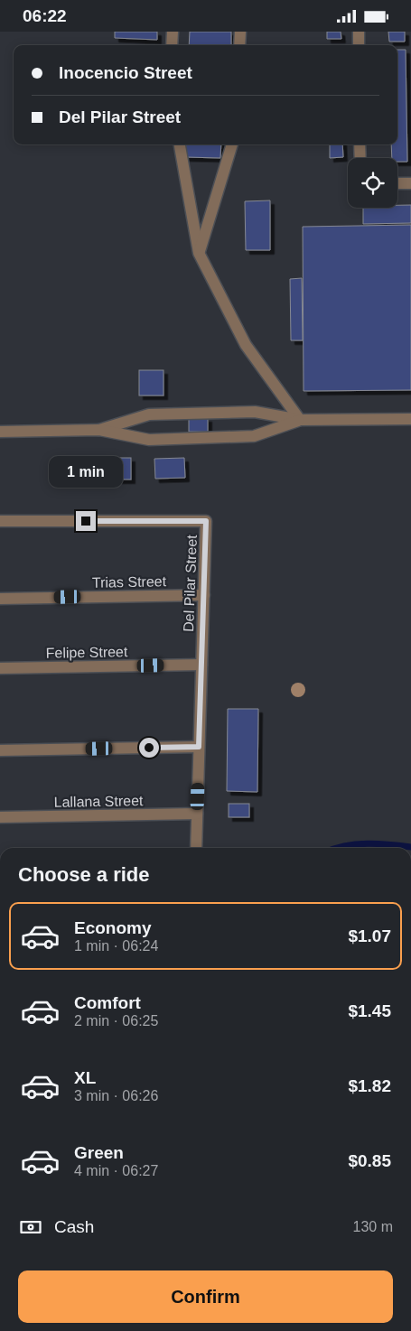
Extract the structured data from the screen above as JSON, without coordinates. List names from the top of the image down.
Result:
{
  "streets": {
    "street": [
      "Trias Street",
      "Del Pilar Street",
      "Felipe Street",
      "Lallana Street"
    ]
  },
  "crossings": [
    ["Trias Street", "Del Pilar Street"],
    ["Del Pilar Street", "Felipe Street"],
    ["Del Pilar Street", "Lallana Street"]
  ],
  "page": {
    "status": "06:22",
    "banner": ["Inocencio Street", "Del Pilar Street"],
    "bubble": "1 min",
    "heading": "Choose a ride",
    "list": [
      {
        "name": "Economy",
        "note": "1 min · 06:24",
        "value": "$1.07"
      },
      {
        "name": "Comfort",
        "note": "2 min · 06:25",
        "value": "$1.45"
      },
      {
        "name": "XL",
        "note": "3 min · 06:26",
        "value": "$1.82"
      },
      {
        "name": "Green",
        "note": "4 min · 06:27",
        "value": "$0.85"
      }
    ],
    "pay": ["Cash", "130 m"],
    "buttons": "Confirm"
  }
}
